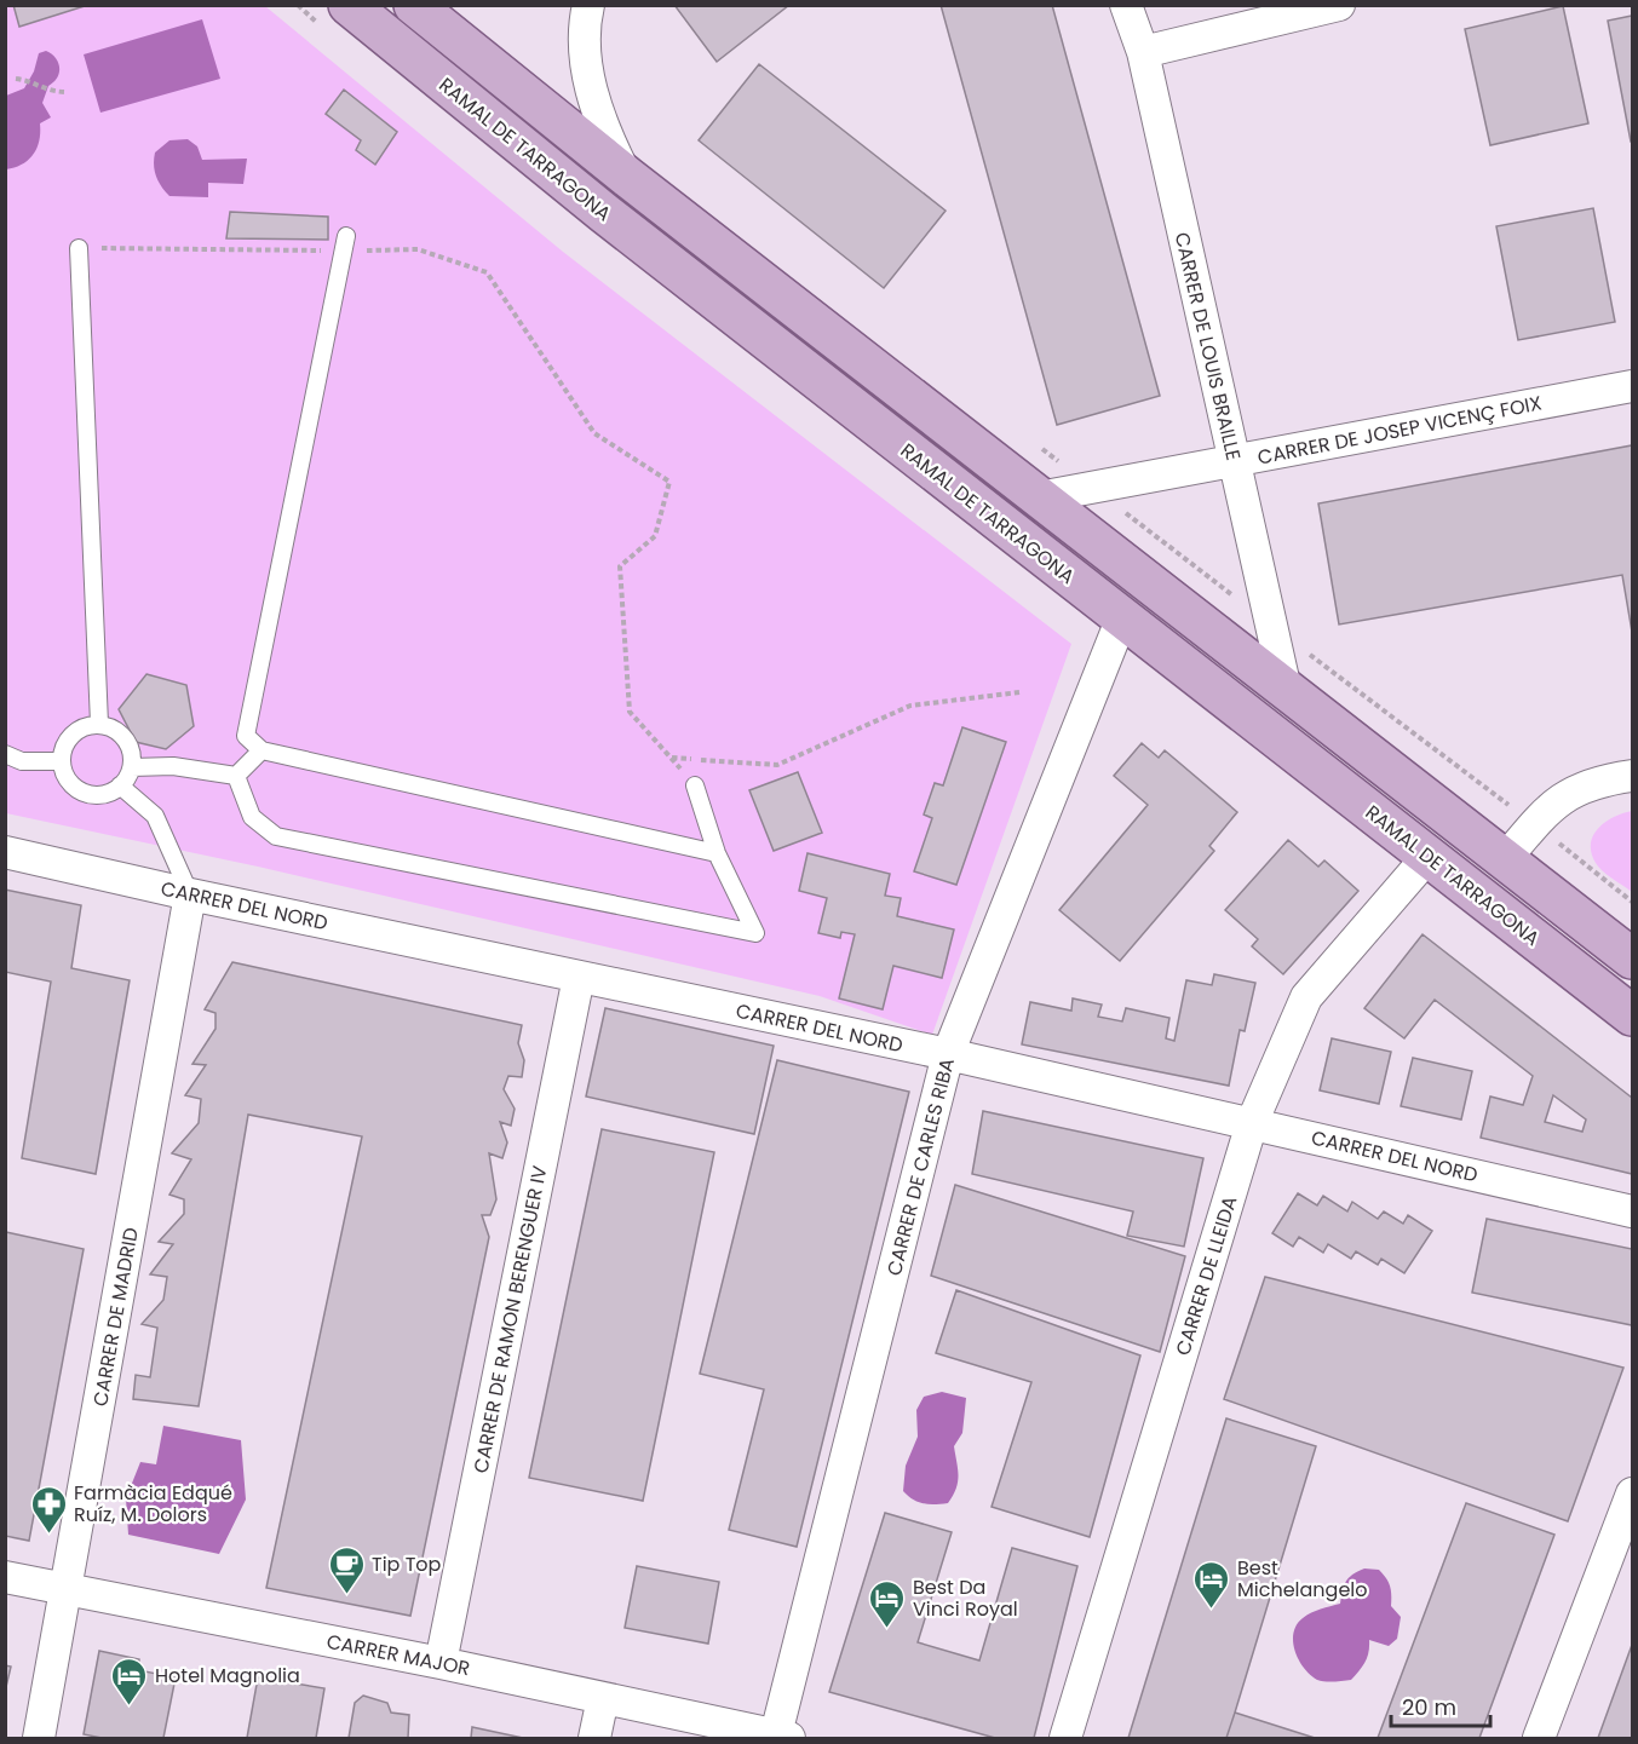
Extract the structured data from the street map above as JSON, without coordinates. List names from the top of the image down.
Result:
{
  "streets": {
    "main road": ["RAMAL DE TARRAGONA"],
    "street": [
      "CARRER DE LOUIS BRAILLE",
      "CARRER DE JOSEP VICENÇ FOIX",
      "CARRER DEL NORD",
      "CARRER DE CARLES RIBA",
      "CARRER DE LLEIDA",
      "CARRER DE MADRID",
      "CARRER DE RAMON BERENGUER IV",
      "CARRER MAJOR"
    ]
  },
  "crossings": [
    ["RAMAL DE TARRAGONA", "CARRER DE LOUIS BRAILLE"],
    ["RAMAL DE TARRAGONA", "CARRER DE JOSEP VICENÇ FOIX"],
    ["RAMAL DE TARRAGONA", "CARRER DE CARLES RIBA"],
    ["RAMAL DE TARRAGONA", "CARRER DE LLEIDA"],
    ["CARRER DE LOUIS BRAILLE", "CARRER DE JOSEP VICENÇ FOIX"],
    ["CARRER DEL NORD", "CARRER DE CARLES RIBA"],
    ["CARRER DEL NORD", "CARRER DE LLEIDA"],
    ["CARRER DEL NORD", "CARRER DE MADRID"],
    ["CARRER DEL NORD", "CARRER DE RAMON BERENGUER IV"],
    ["CARRER DE CARLES RIBA", "CARRER MAJOR"],
    ["CARRER DE MADRID", "CARRER MAJOR"],
    ["CARRER DE RAMON BERENGUER IV", "CARRER MAJOR"]
  ],
  "places": {
    "pharmacy": ["Farmàcia Edqué Ruíz, M. Dolors"],
    "cafe": ["Tip Top"],
    "hotel": ["Best Michelangelo", "Best Da Vinci Royal", "Hotel Magnolia"]
  },
  "scale_bar": "20 m"
}
